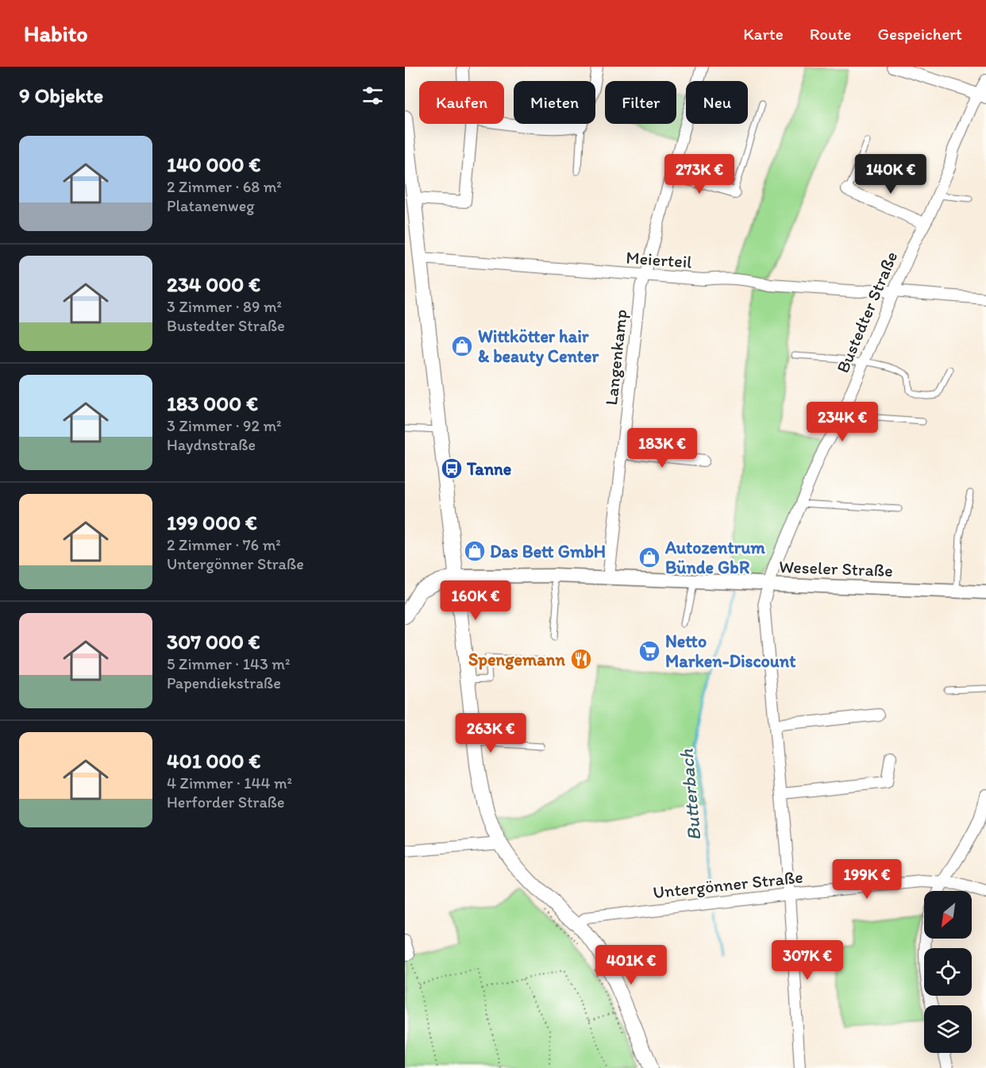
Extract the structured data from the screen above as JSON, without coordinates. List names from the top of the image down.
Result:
{
  "streets": {
    "street": [
      "Meierteil",
      "Bustedter Straße",
      "Langenkamp",
      "Weseler Straße",
      "Untergönner Straße"
    ]
  },
  "crossings": [
    ["Meierteil", "Bustedter Straße"],
    ["Meierteil", "Langenkamp"],
    ["Bustedter Straße", "Weseler Straße"],
    ["Bustedter Straße", "Untergönner Straße"],
    ["Langenkamp", "Weseler Straße"]
  ],
  "water": ["Butterbach"],
  "places": {
    "shop": ["Wittkötter hair & beauty Center", "Das Bett GmbH", "Autozentrum Bünde GbR"],
    "bus stop": ["Tanne"],
    "supermarket": ["Netto Marken-Discount"],
    "restaurant": ["Spengemann"]
  },
  "north": "bottom left",
  "page": {
    "header": "Habito",
    "nav": ["Karte", "Route", "Gespeichert"],
    "heading": "9 Objekte",
    "chip": [
      "Kaufen",
      "Mieten",
      "Filter",
      "Neu"
    ],
    "list": [
      {
        "name": "140 000 €",
        "note": "2 Zimmer · 68 m² · Platanenweg"
      },
      {
        "name": "234 000 €",
        "note": "3 Zimmer · 89 m² · Bustedter Straße"
      },
      {
        "name": "183 000 €",
        "note": "3 Zimmer · 92 m² · Haydnstraße"
      },
      {
        "name": "199 000 €",
        "note": "2 Zimmer · 76 m² · Untergönner Straße"
      },
      {
        "name": "307 000 €",
        "note": "5 Zimmer · 143 m² · Papendiekstraße"
      },
      {
        "name": "401 000 €",
        "note": "4 Zimmer · 144 m² · Herforder Straße"
      }
    ],
    "price": [
      "273K €",
      "140K €",
      "234K €",
      "183K €",
      "160K €",
      "263K €",
      "199K €",
      "307K €",
      "401K €"
    ]
  }
}
